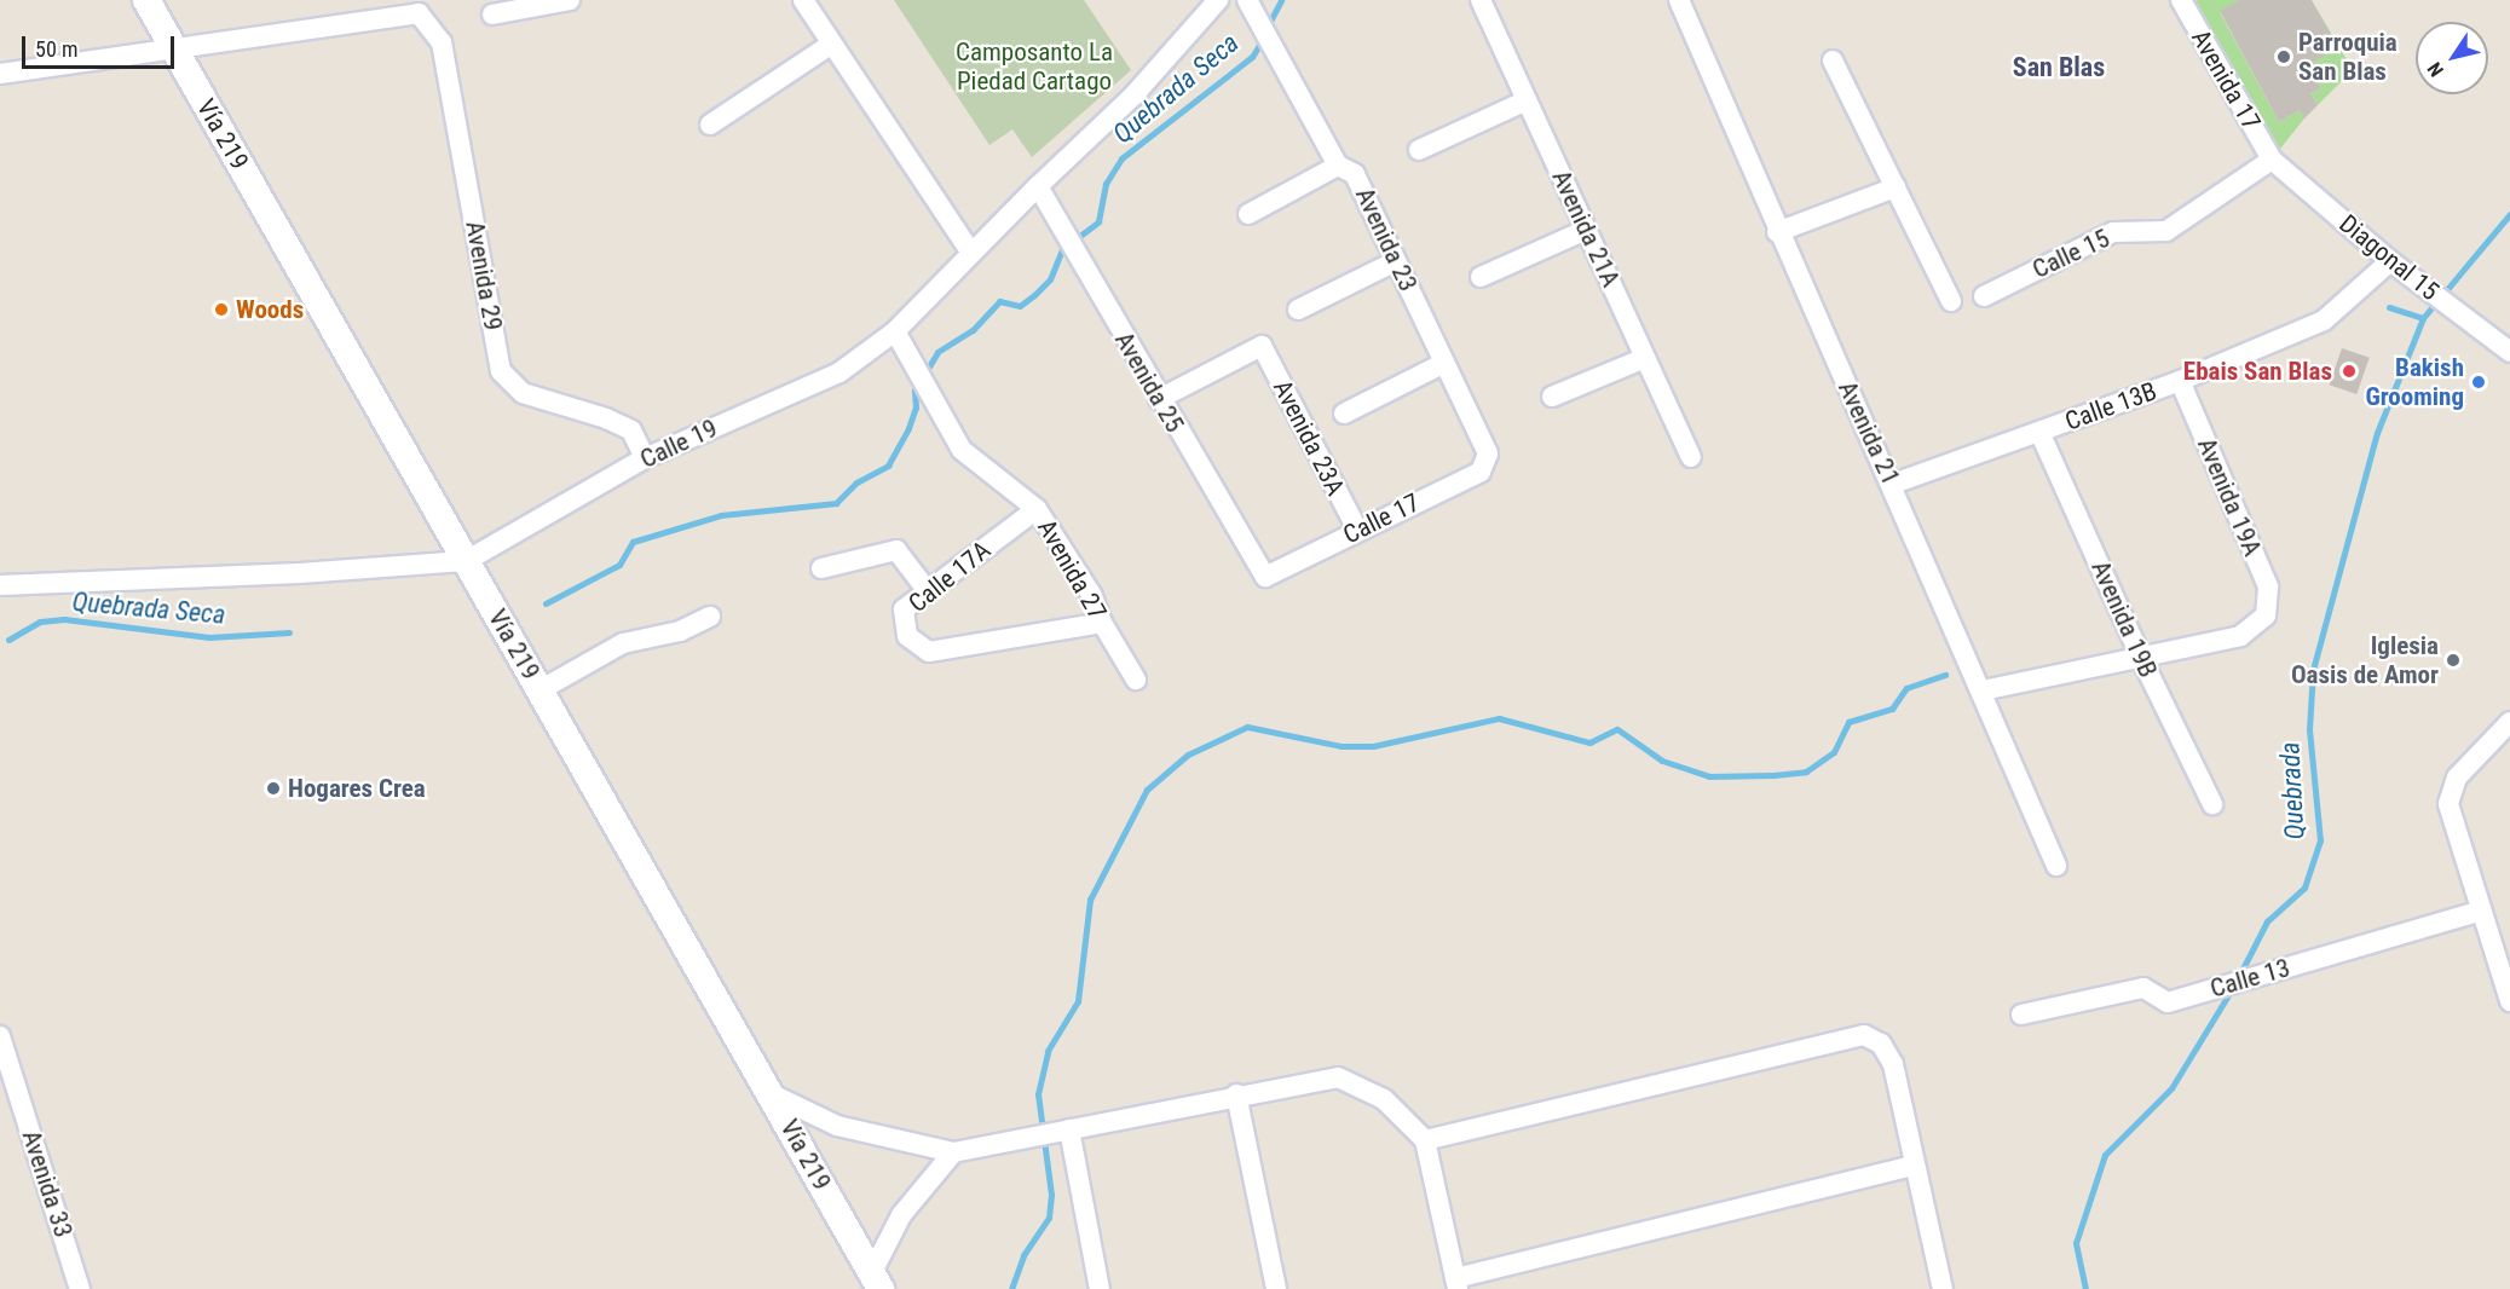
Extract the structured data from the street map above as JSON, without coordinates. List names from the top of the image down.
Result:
{
  "streets": {
    "main road": ["Vía 219"],
    "street": [
      "Avenida 17",
      "Avenida 21A",
      "Avenida 23",
      "Calle 15",
      "Diagonal 15",
      "Avenida 29",
      "Avenida 25",
      "Calle 13B",
      "Avenida 21",
      "Avenida 23A",
      "Calle 19",
      "Avenida 19A",
      "Calle 17",
      "Avenida 27",
      "Calle 17A",
      "Avenida 19B",
      "Calle 13",
      "Avenida 33"
    ]
  },
  "crossings": [
    ["Avenida 17", "Calle 15"],
    ["Avenida 17", "Diagonal 15"],
    ["Vía 219", "Avenida 29"],
    ["Vía 219", "Calle 19"],
    ["Avenida 23", "Calle 17"],
    ["Calle 15", "Diagonal 15"],
    ["Diagonal 15", "Calle 13B"],
    ["Avenida 29", "Calle 19"],
    ["Avenida 25", "Avenida 23A"],
    ["Avenida 25", "Calle 19"],
    ["Avenida 25", "Calle 17"],
    ["Calle 13B", "Avenida 21"],
    ["Calle 13B", "Avenida 19A"],
    ["Calle 13B", "Avenida 19B"],
    ["Avenida 23A", "Calle 17"],
    ["Calle 19", "Avenida 27"],
    ["Avenida 19A", "Avenida 19B"],
    ["Avenida 27", "Calle 17A"]
  ],
  "districts": ["San Blas"],
  "water": ["Quebrada Seca", "Quebrada"],
  "parks": ["Camposanto La Piedad Cartago"],
  "places": [
    "Parroquia San Blas",
    "Woods",
    "Ebais San Blas",
    "Bakish Grooming",
    "Iglesia Oasis de Amor",
    "Hogares Crea"
  ],
  "scale_bar": "50 m",
  "north": "bottom left"
}
